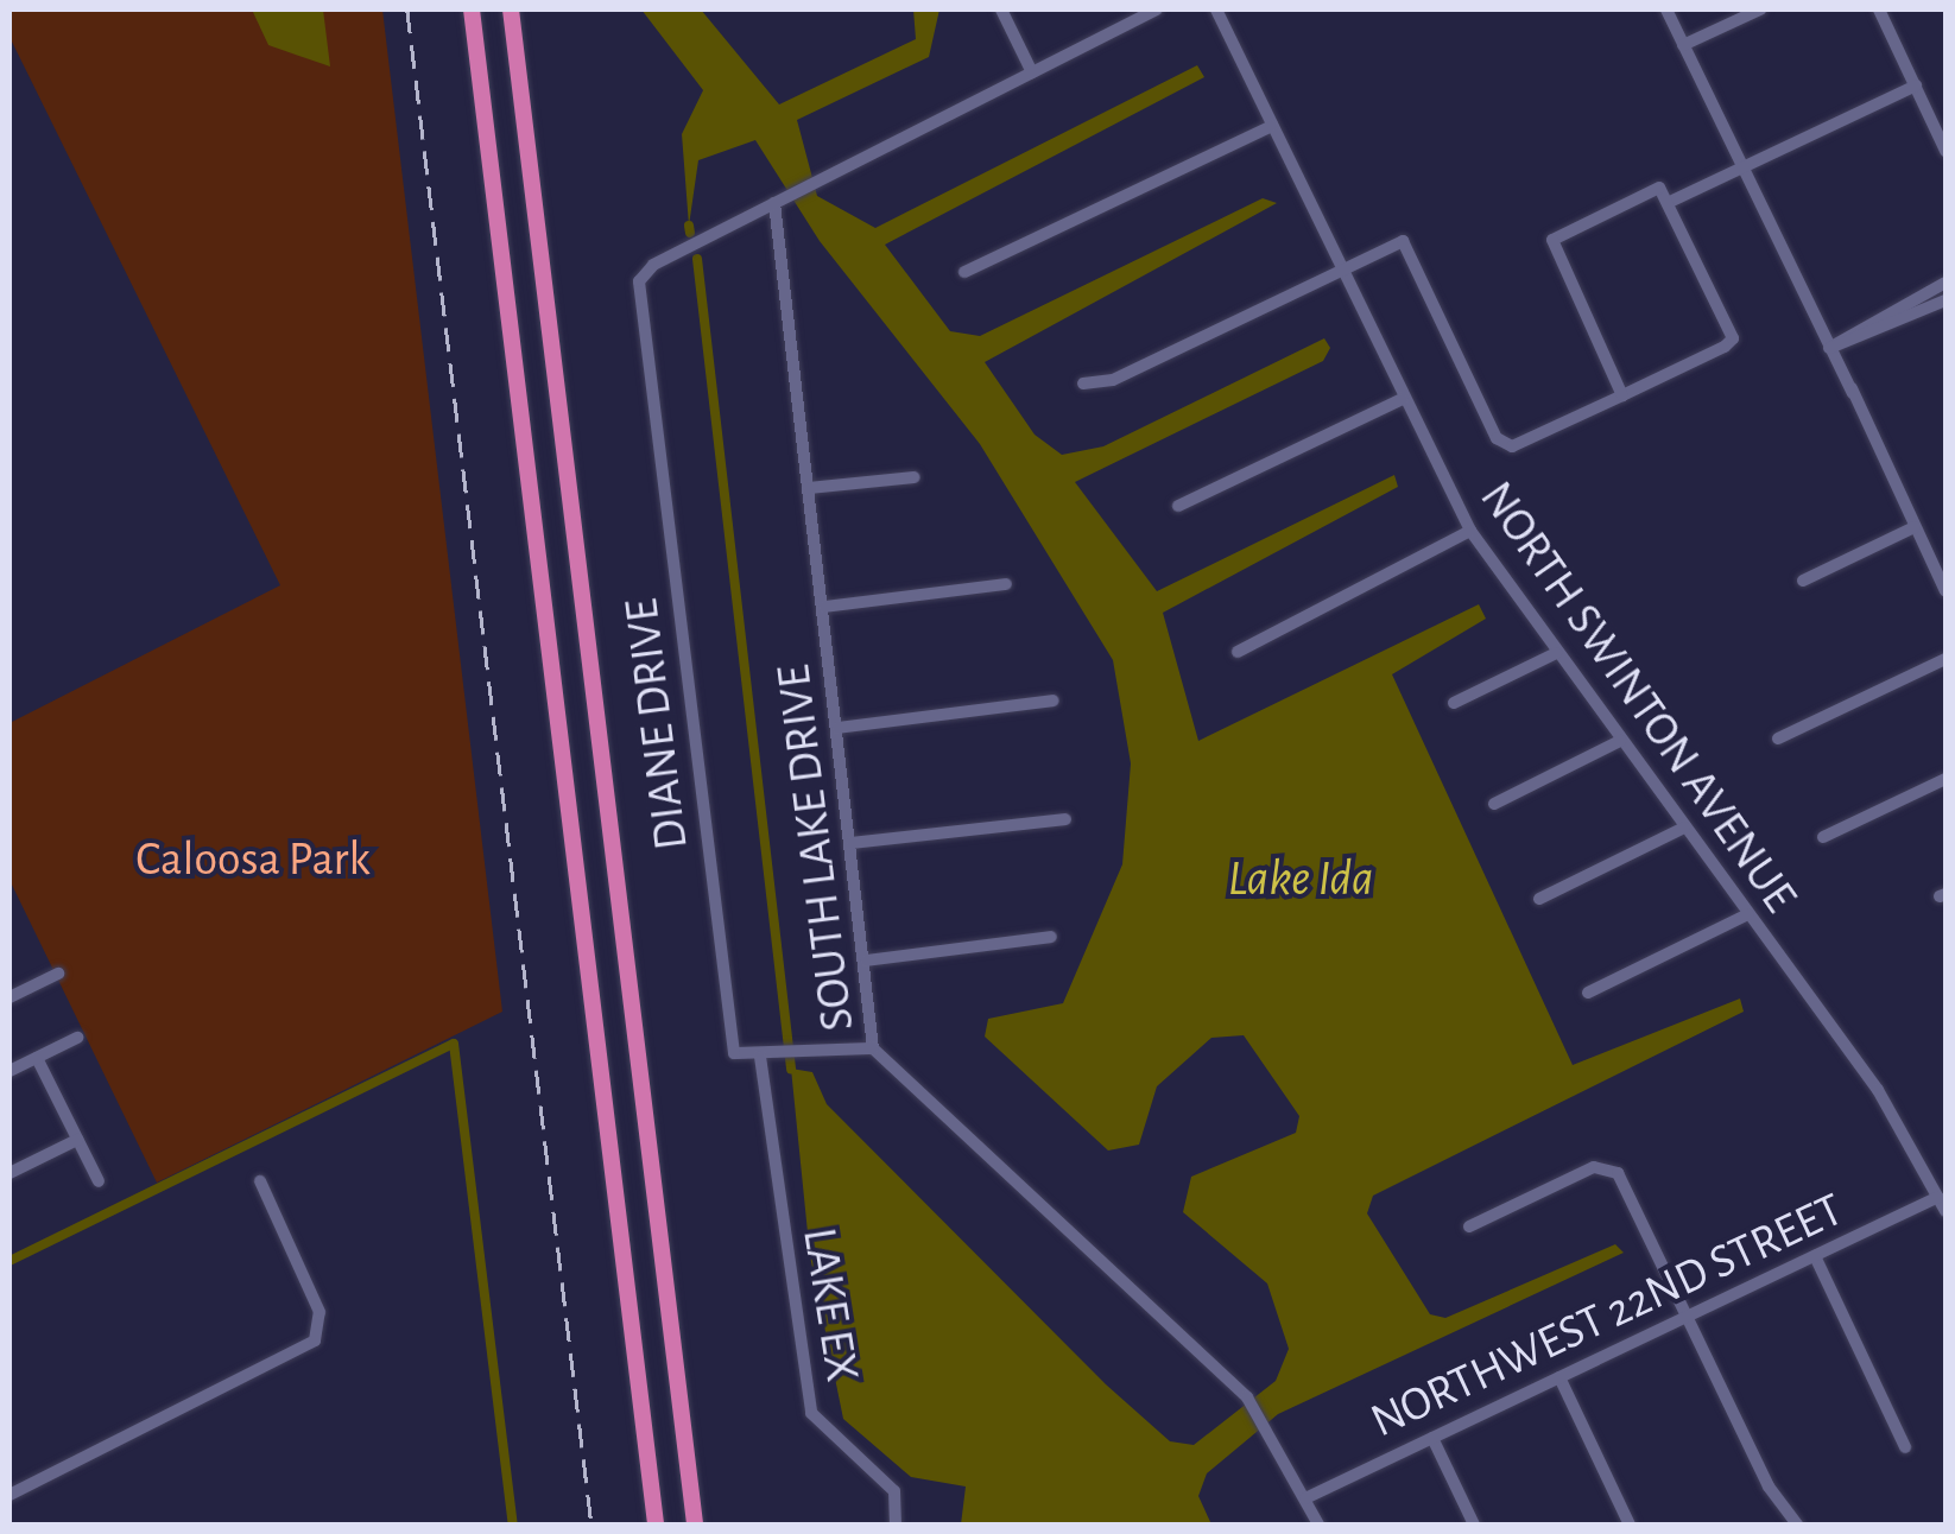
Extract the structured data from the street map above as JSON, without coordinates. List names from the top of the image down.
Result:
{
  "streets": {
    "street": [
      "NORTH SWINTON AVENUE",
      "DIANE DRIVE",
      "SOUTH LAKE DRIVE",
      "LAKE EX",
      "NORTHWEST 22ND STREET"
    ]
  },
  "crossings": [
    ["NORTH SWINTON AVENUE", "NORTHWEST 22ND STREET"],
    ["DIANE DRIVE", "SOUTH LAKE DRIVE"],
    ["DIANE DRIVE", "LAKE EX"],
    ["SOUTH LAKE DRIVE", "NORTHWEST 22ND STREET"]
  ],
  "water": ["Lake Ida"],
  "parks": ["Caloosa Park"]
}
